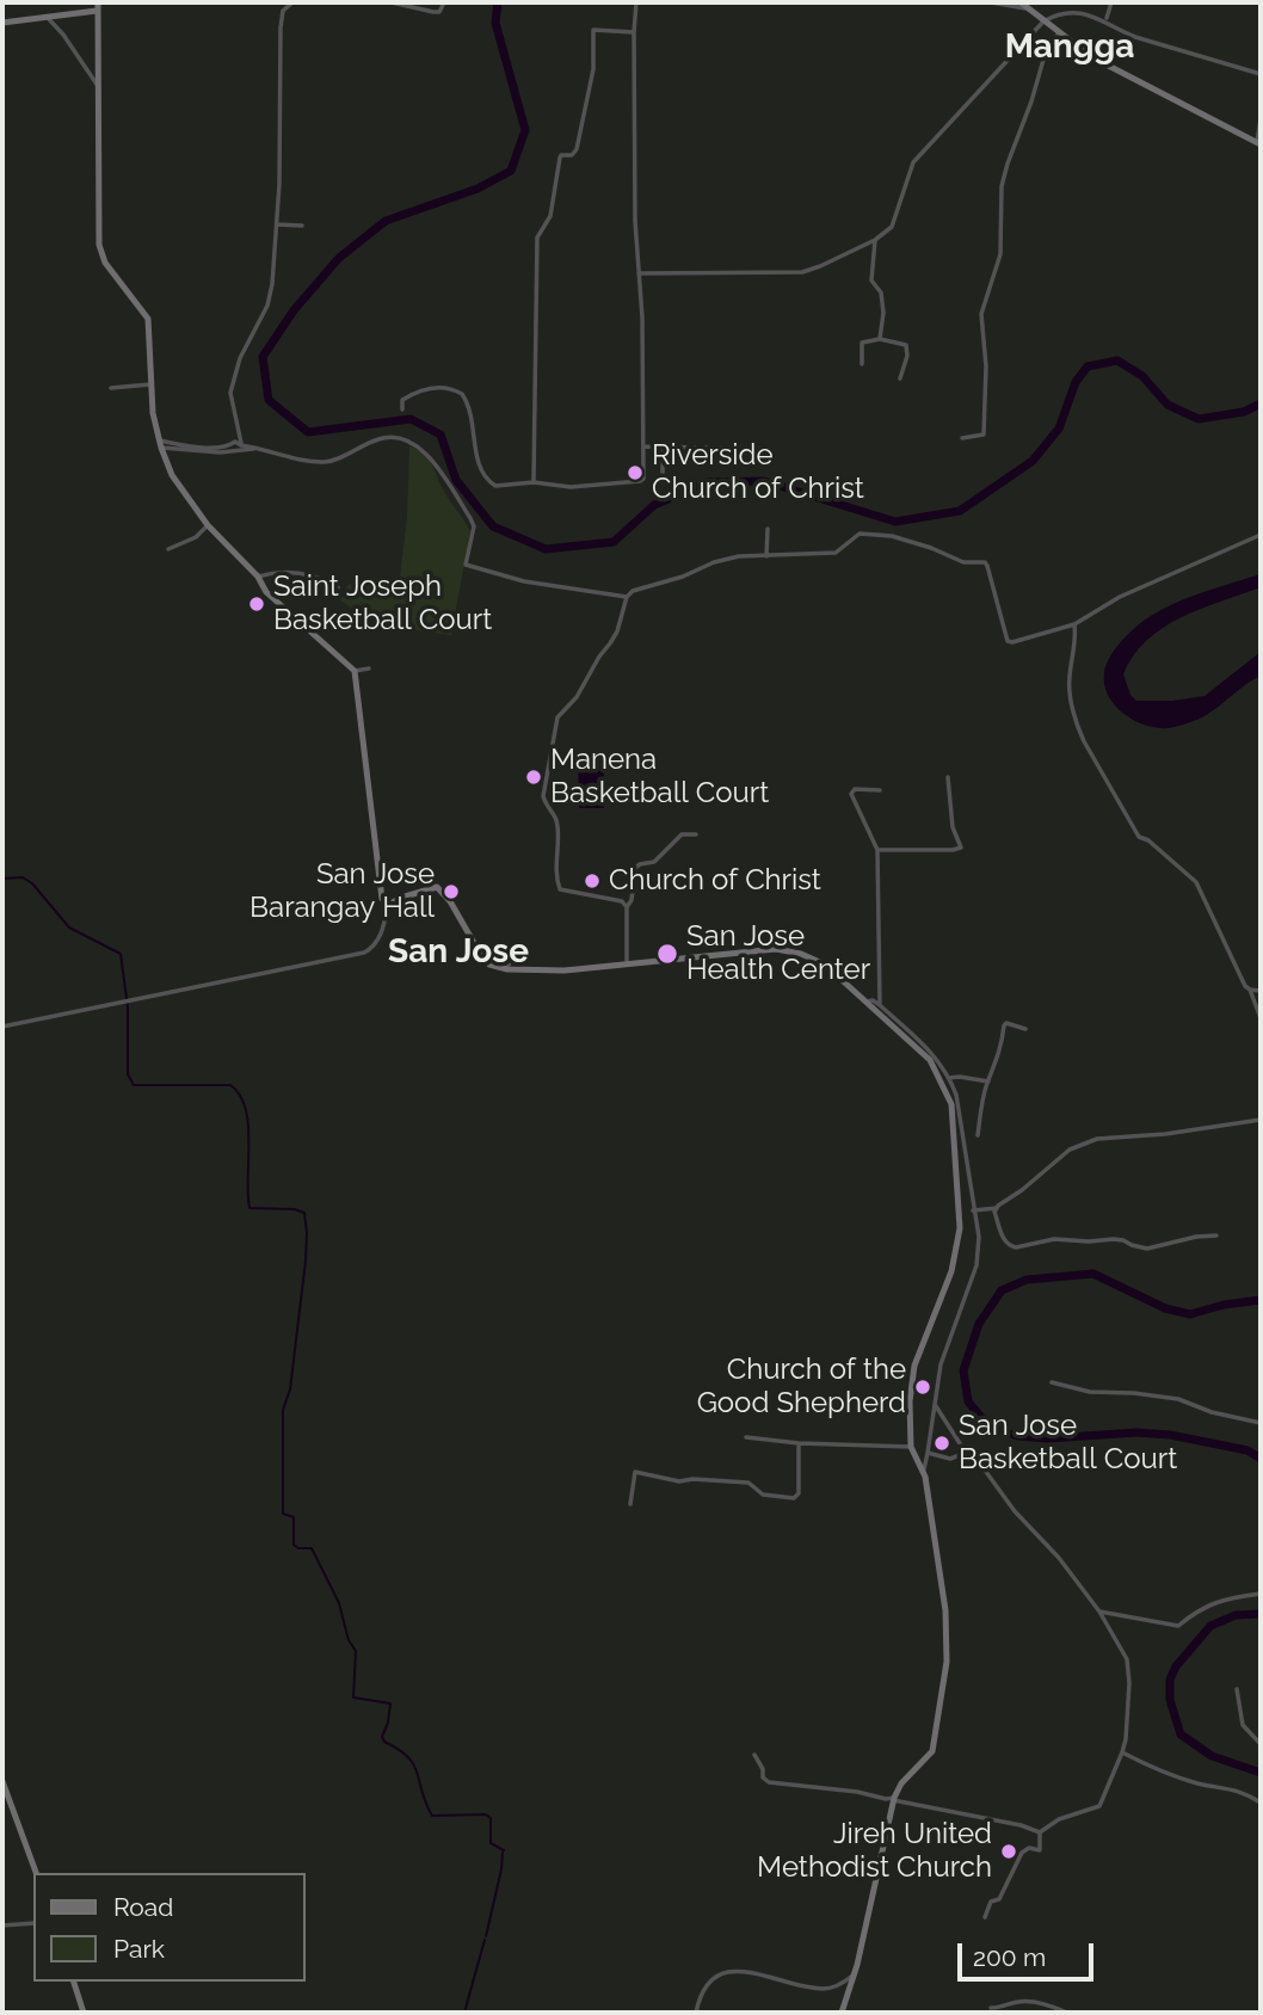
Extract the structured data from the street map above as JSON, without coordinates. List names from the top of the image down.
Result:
{
  "districts": ["Mangga", "San Jose"],
  "places": [
    "Riverside Church of Christ",
    "Saint Joseph Basketball Court",
    "Manena Basketball Court",
    "Church of Christ",
    "San Jose Barangay Hall",
    "San Jose Health Center",
    "Church of the Good Shepherd",
    "San Jose Basketball Court",
    "Jireh United Methodist Church"
  ],
  "legend": ["Road", "Park"],
  "scale_bar": "200 m"
}
